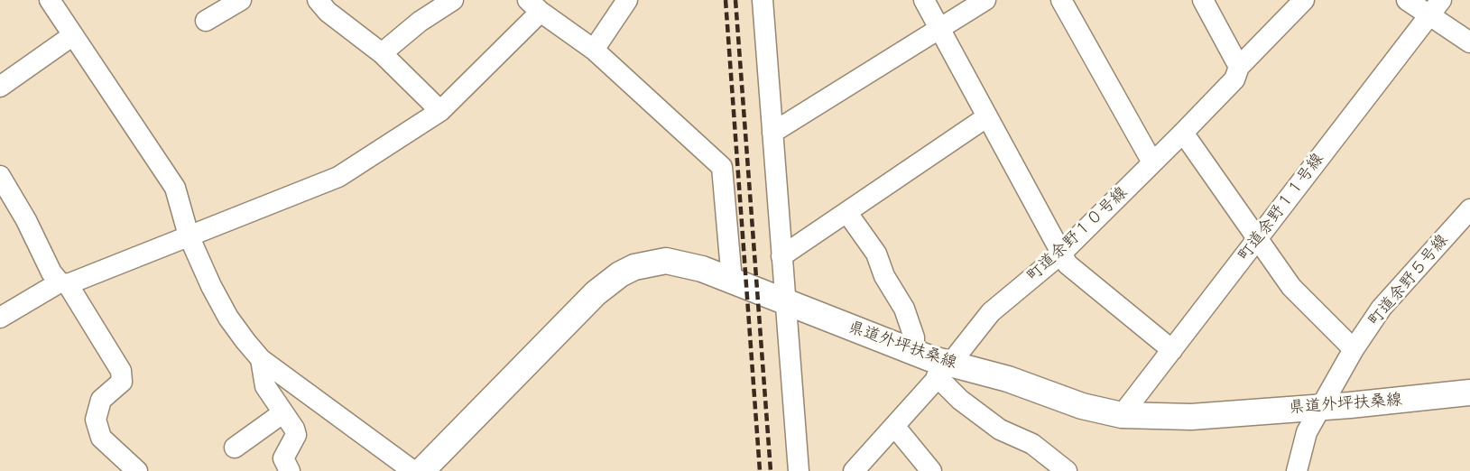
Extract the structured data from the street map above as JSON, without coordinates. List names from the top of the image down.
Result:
{
  "streets": {
    "main road": ["県道外坪扶桑線"],
    "street": ["町道余野１１号線", "町道余野１０号線", "町道余野５号線"]
  },
  "crossings": [
    ["町道余野１１号線", "県道外坪扶桑線"],
    ["町道余野１０号線", "県道外坪扶桑線"],
    ["町道余野５号線", "県道外坪扶桑線"]
  ]
}
